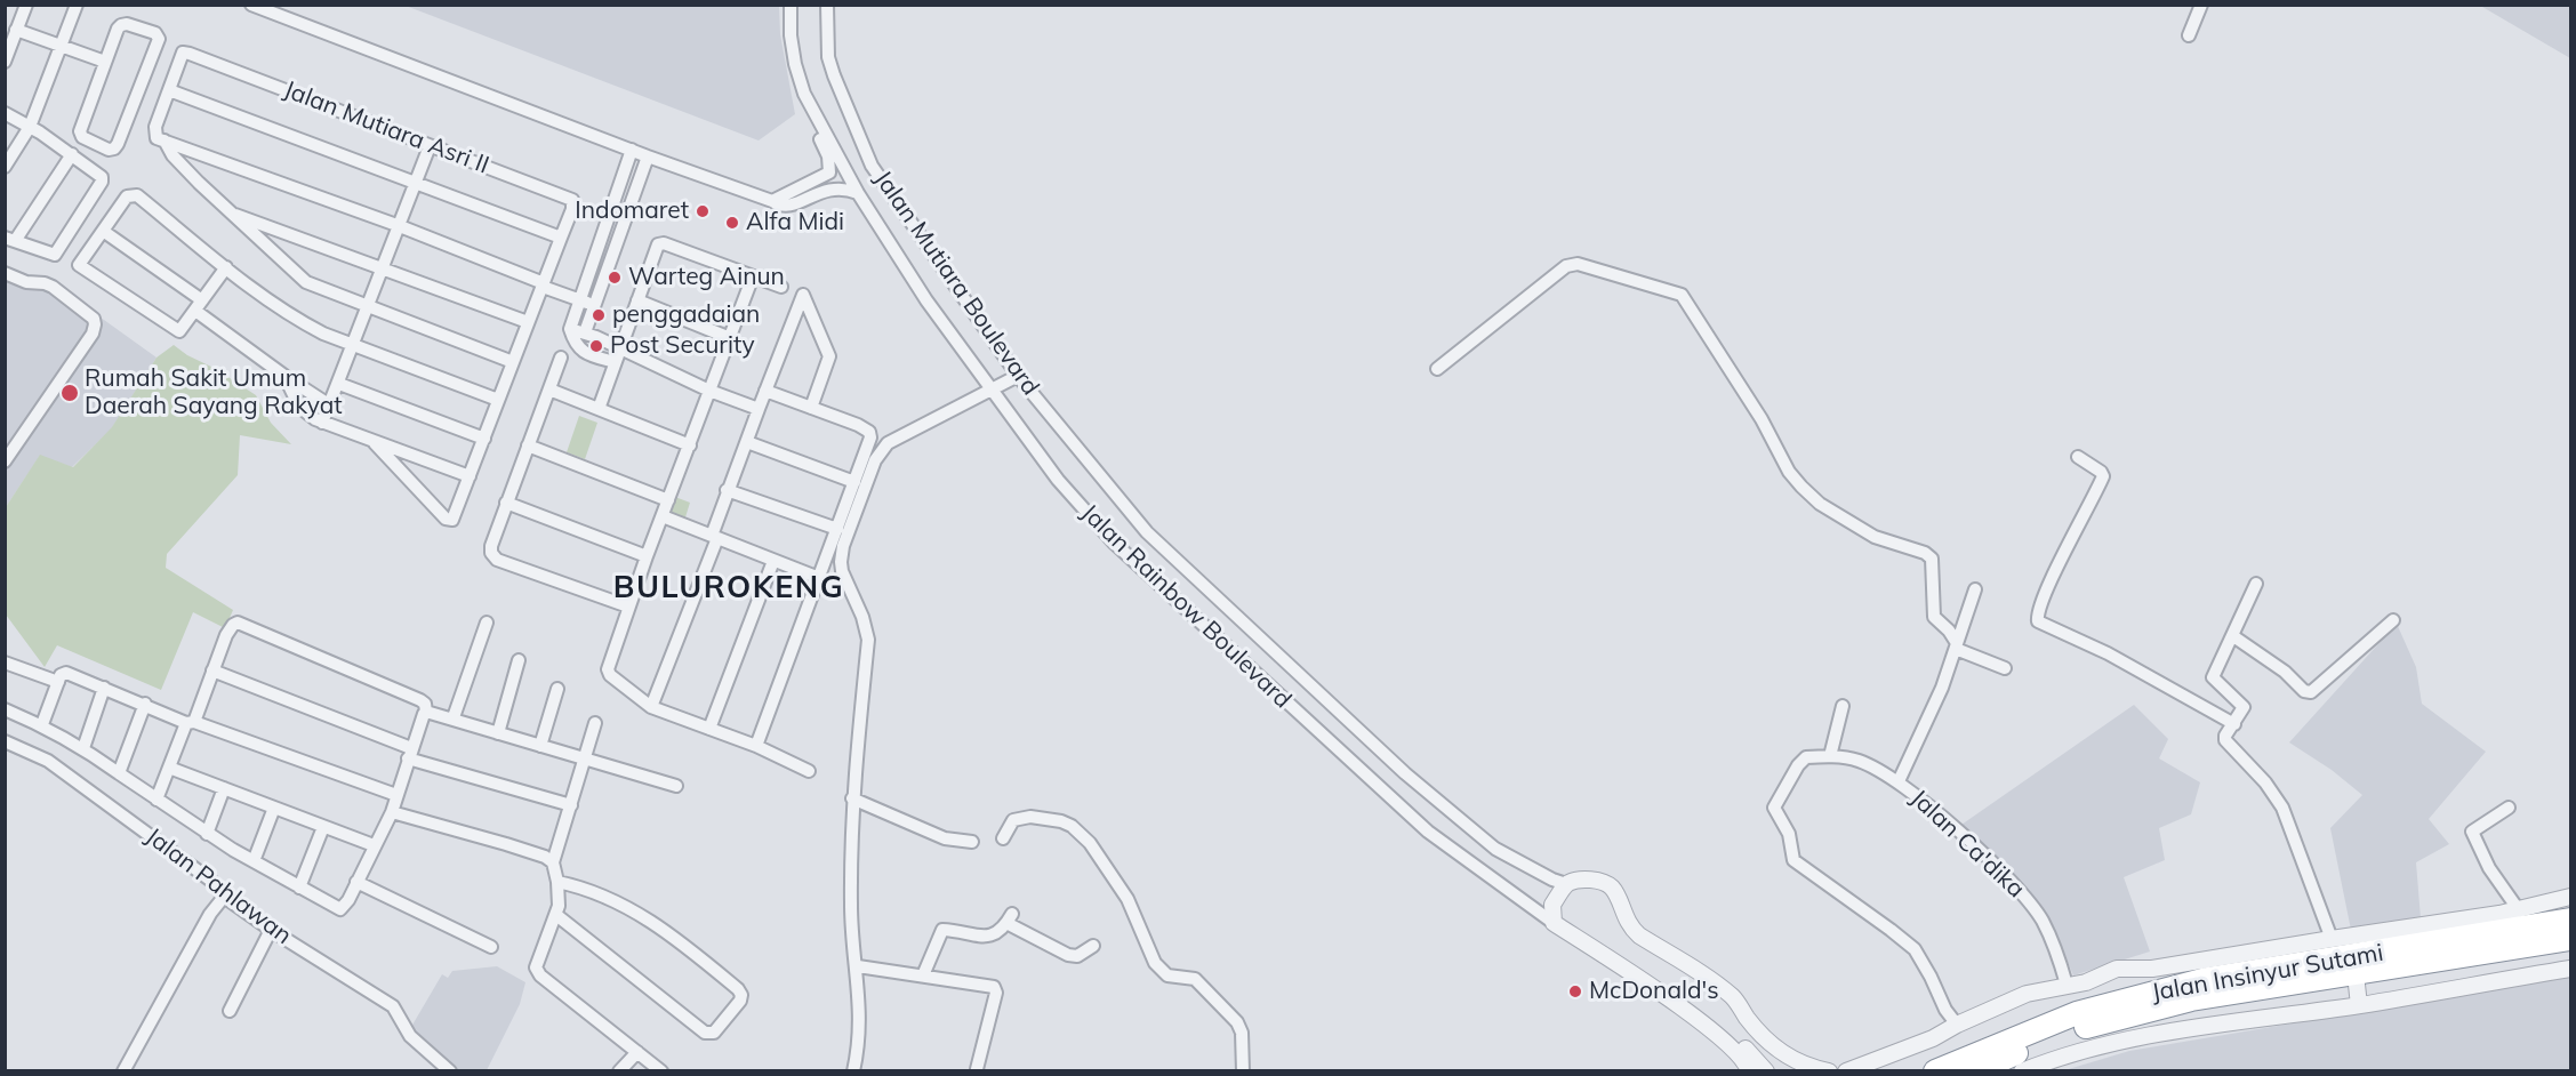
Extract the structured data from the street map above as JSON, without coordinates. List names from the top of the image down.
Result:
{
  "streets": {
    "highway": ["Jalan Insinyur Sutami"],
    "street": [
      "Jalan Mutiara Asri II",
      "Jalan Mutiara Boulevard",
      "Jalan Rainbow Boulevard",
      "Jalan Ca'dika",
      "Jalan Pahlawan"
    ]
  },
  "crossings": [
    ["Jalan Mutiara Boulevard", "Jalan Rainbow Boulevard"]
  ],
  "districts": ["BULUROKENG"],
  "places": [
    "Indomaret",
    "Alfa Midi",
    "Warteg Ainun",
    "penggadaian",
    "Post Security",
    "Rumah Sakit Umum Daerah Sayang Rakyat",
    "McDonald's"
  ]
}
